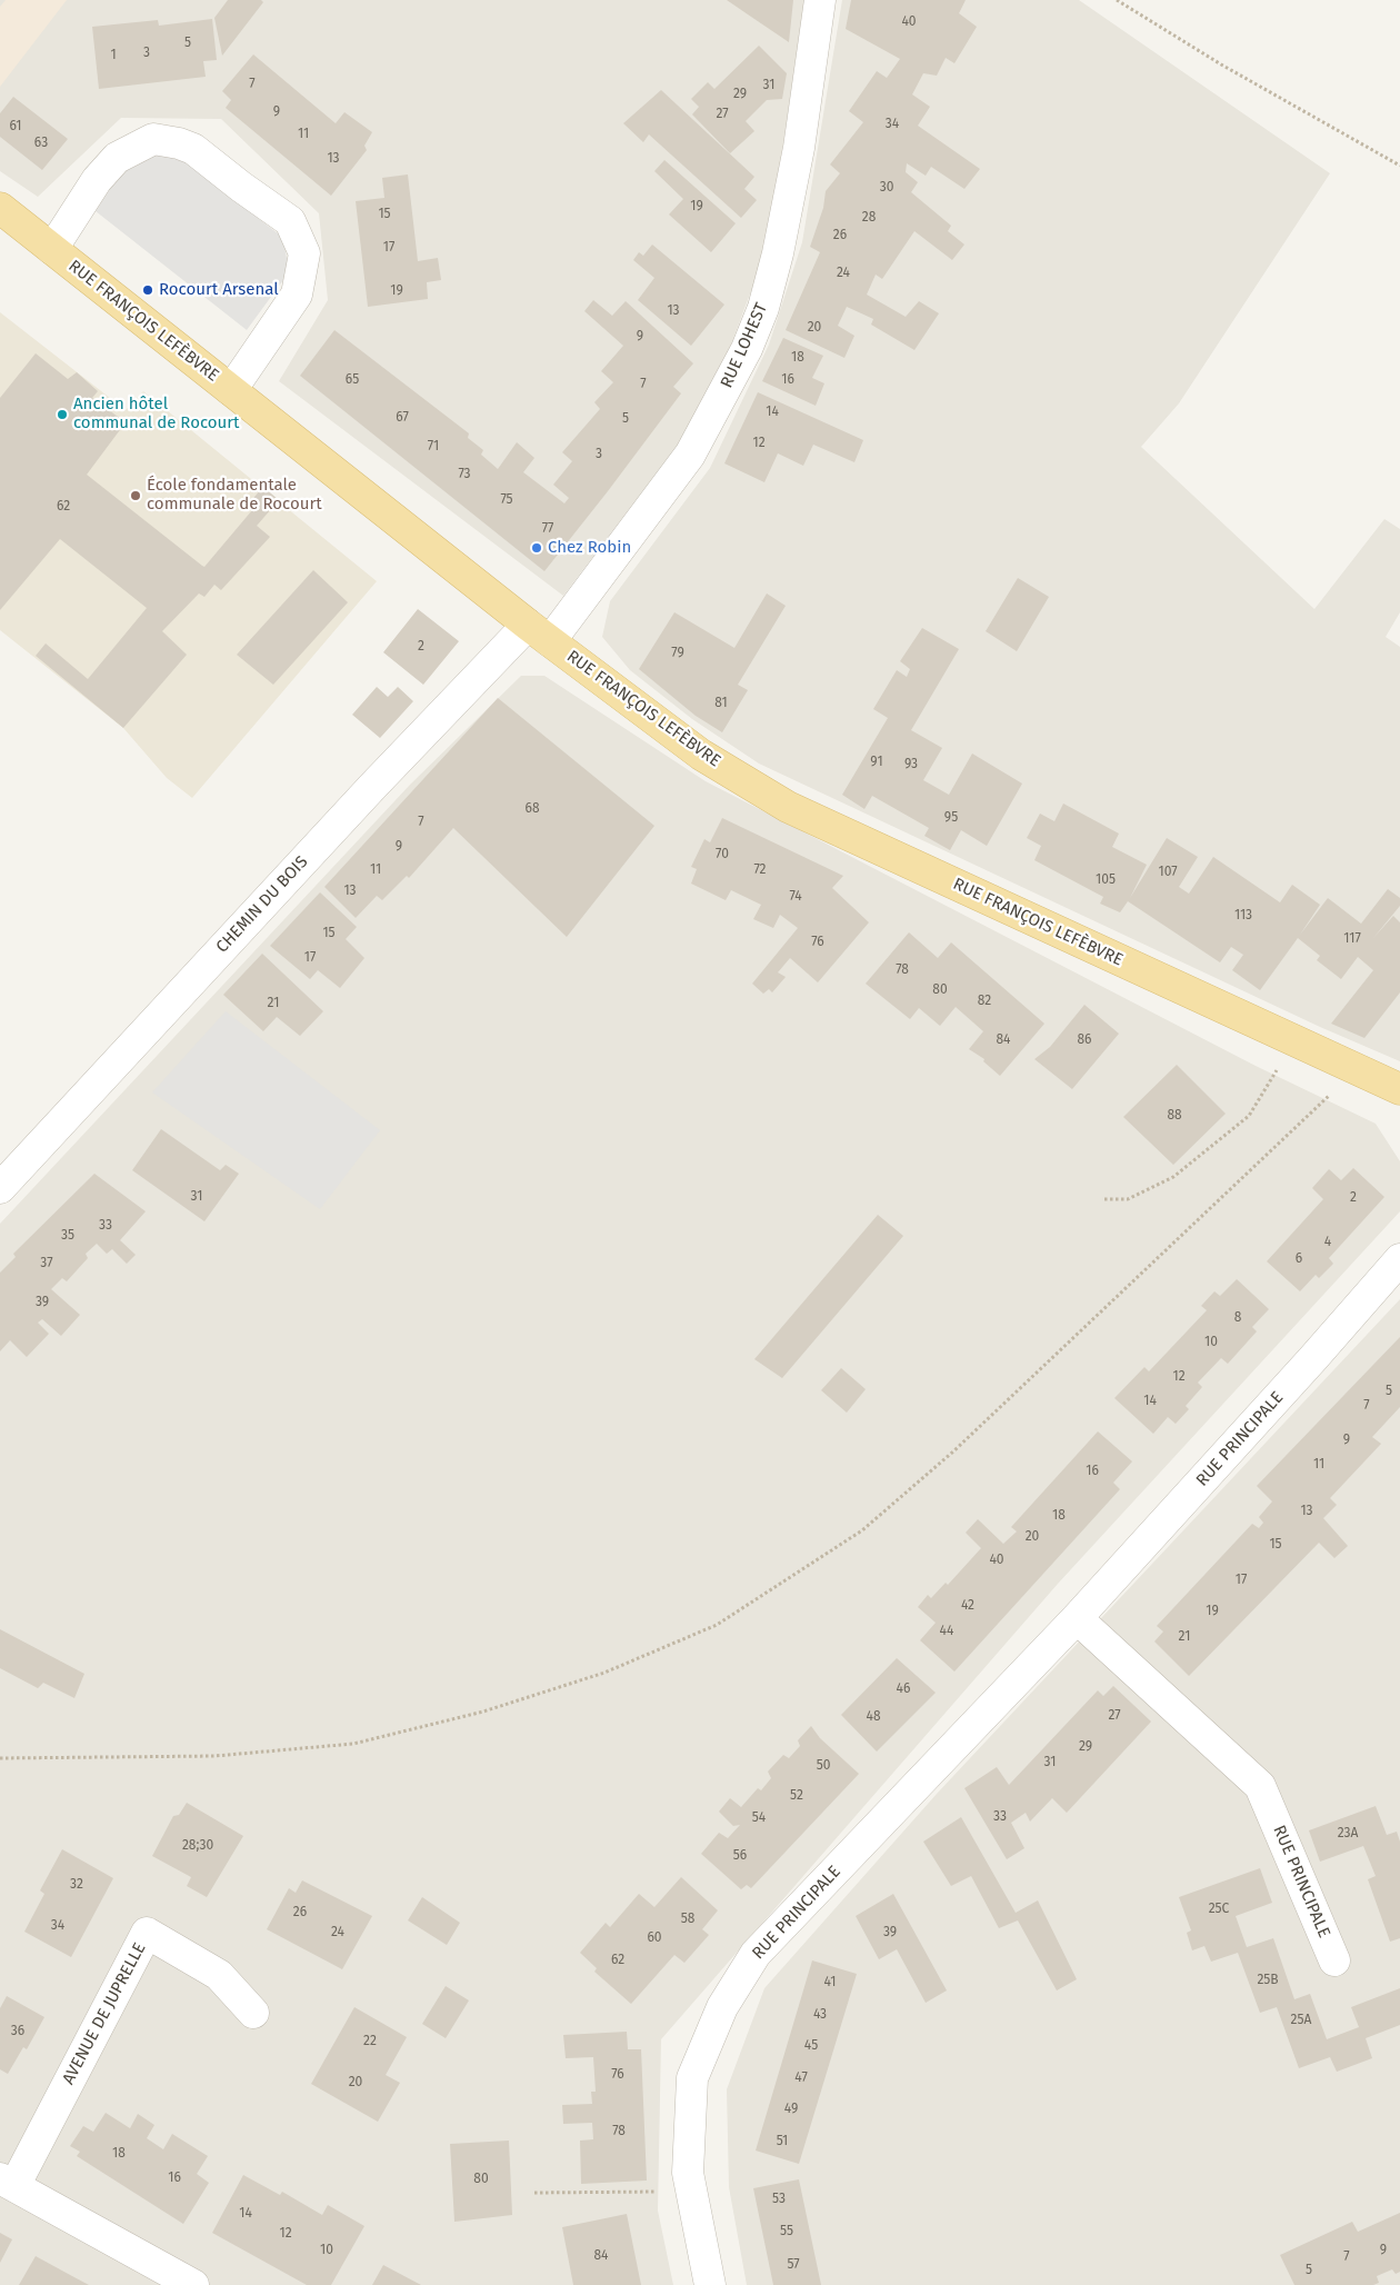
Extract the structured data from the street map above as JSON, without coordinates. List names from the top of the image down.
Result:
{
  "streets": {
    "main road": ["RUE FRANÇOIS LEFÈBVRE"],
    "street": [
      "RUE LOHEST",
      "CHEMIN DU BOIS",
      "RUE PRINCIPALE",
      "AVENUE DE JUPRELLE"
    ]
  },
  "crossings": [
    ["RUE FRANÇOIS LEFÈBVRE", "RUE LOHEST"],
    ["RUE FRANÇOIS LEFÈBVRE", "CHEMIN DU BOIS"],
    ["RUE LOHEST", "CHEMIN DU BOIS"]
  ],
  "places": [
    "Rocourt Arsenal",
    "Ancien hôtel communal de Rocourt",
    "École fondamentale communale de Rocourt",
    "Chez Robin"
  ],
  "house_numbers": [
    "40",
    "5",
    "3",
    "1",
    "7",
    "31",
    "29",
    "9",
    "27",
    "34",
    "61",
    "11",
    "63",
    "13",
    "30",
    "19",
    "15",
    "28",
    "26",
    "17",
    "24",
    "19",
    "13",
    "20",
    "9",
    "18",
    "65",
    "16",
    "7",
    "14",
    "67",
    "5",
    "12",
    "71",
    "3",
    "73",
    "75",
    "62",
    "77",
    "2",
    "79",
    "81",
    "91",
    "93",
    "68",
    "95",
    "7",
    "9",
    "70",
    "11",
    "72",
    "107",
    "105",
    "13",
    "74",
    "113",
    "15",
    "117",
    "76",
    "17",
    "78",
    "80",
    "82",
    "21",
    "84",
    "86",
    "88",
    "31",
    "2",
    "33",
    "35",
    "4",
    "6",
    "37",
    "39",
    "8",
    "10",
    "12",
    "5",
    "14",
    "7",
    "9",
    "11",
    "16",
    "13",
    "18",
    "20",
    "15",
    "40",
    "17",
    "42",
    "19",
    "44",
    "21",
    "46",
    "27",
    "48",
    "29",
    "31",
    "50",
    "52",
    "33",
    "54",
    "23A",
    "28;30",
    "56",
    "32",
    "25C",
    "26",
    "58",
    "34",
    "24",
    "39",
    "60",
    "62",
    "25B",
    "41",
    "43",
    "25A",
    "36",
    "22",
    "45",
    "76",
    "47",
    "20",
    "49",
    "78",
    "51",
    "18",
    "16",
    "80",
    "53",
    "14",
    "55",
    "12",
    "10",
    "9",
    "84",
    "7",
    "57",
    "5"
  ]
}
